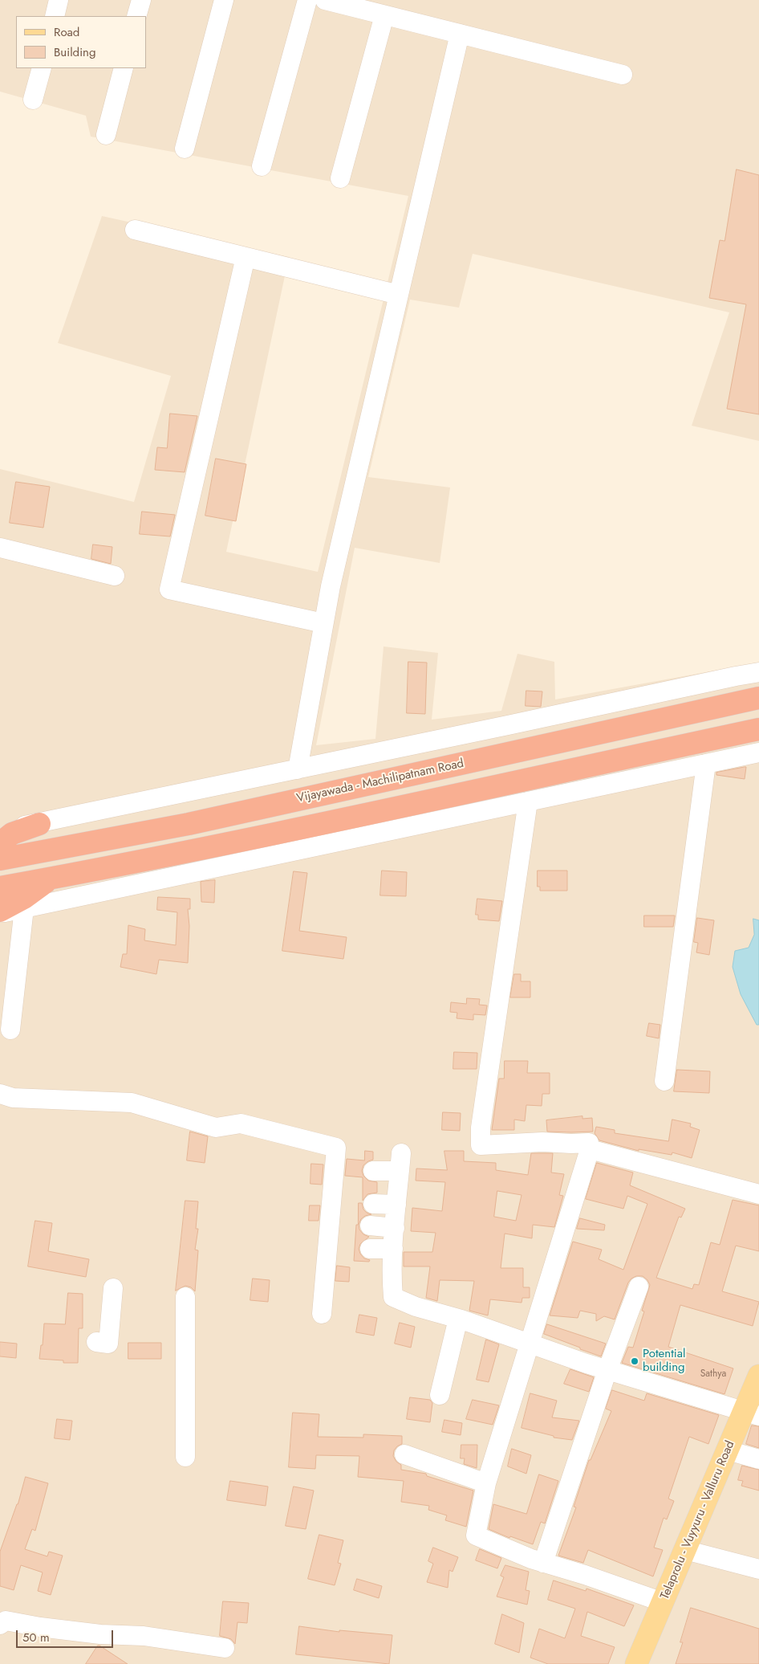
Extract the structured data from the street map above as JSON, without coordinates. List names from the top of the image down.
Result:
{
  "streets": {
    "highway": ["Vijayawada - Machilipatnam Road"],
    "main road": ["Telaprolu - Vuyyuru - Valluru Road"]
  },
  "places": ["Potential building"],
  "house_numbers": ["Sathya"],
  "legend": ["Road", "Building"],
  "scale_bar": "50 m"
}
